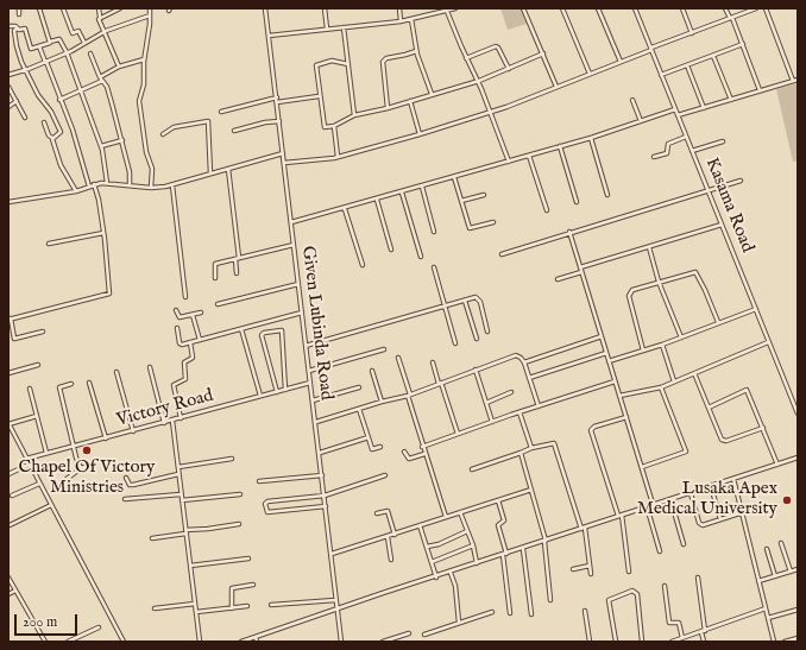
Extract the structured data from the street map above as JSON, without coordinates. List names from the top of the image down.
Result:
{
  "streets": {
    "street": ["Kasama Road", "Given Lubinda Road", "Victory Road"]
  },
  "crossings": [
    ["Given Lubinda Road", "Victory Road"]
  ],
  "places": ["Chapel Of Victory Ministries", "Lusaka Apex Medical University"],
  "scale_bar": "200 m"
}
